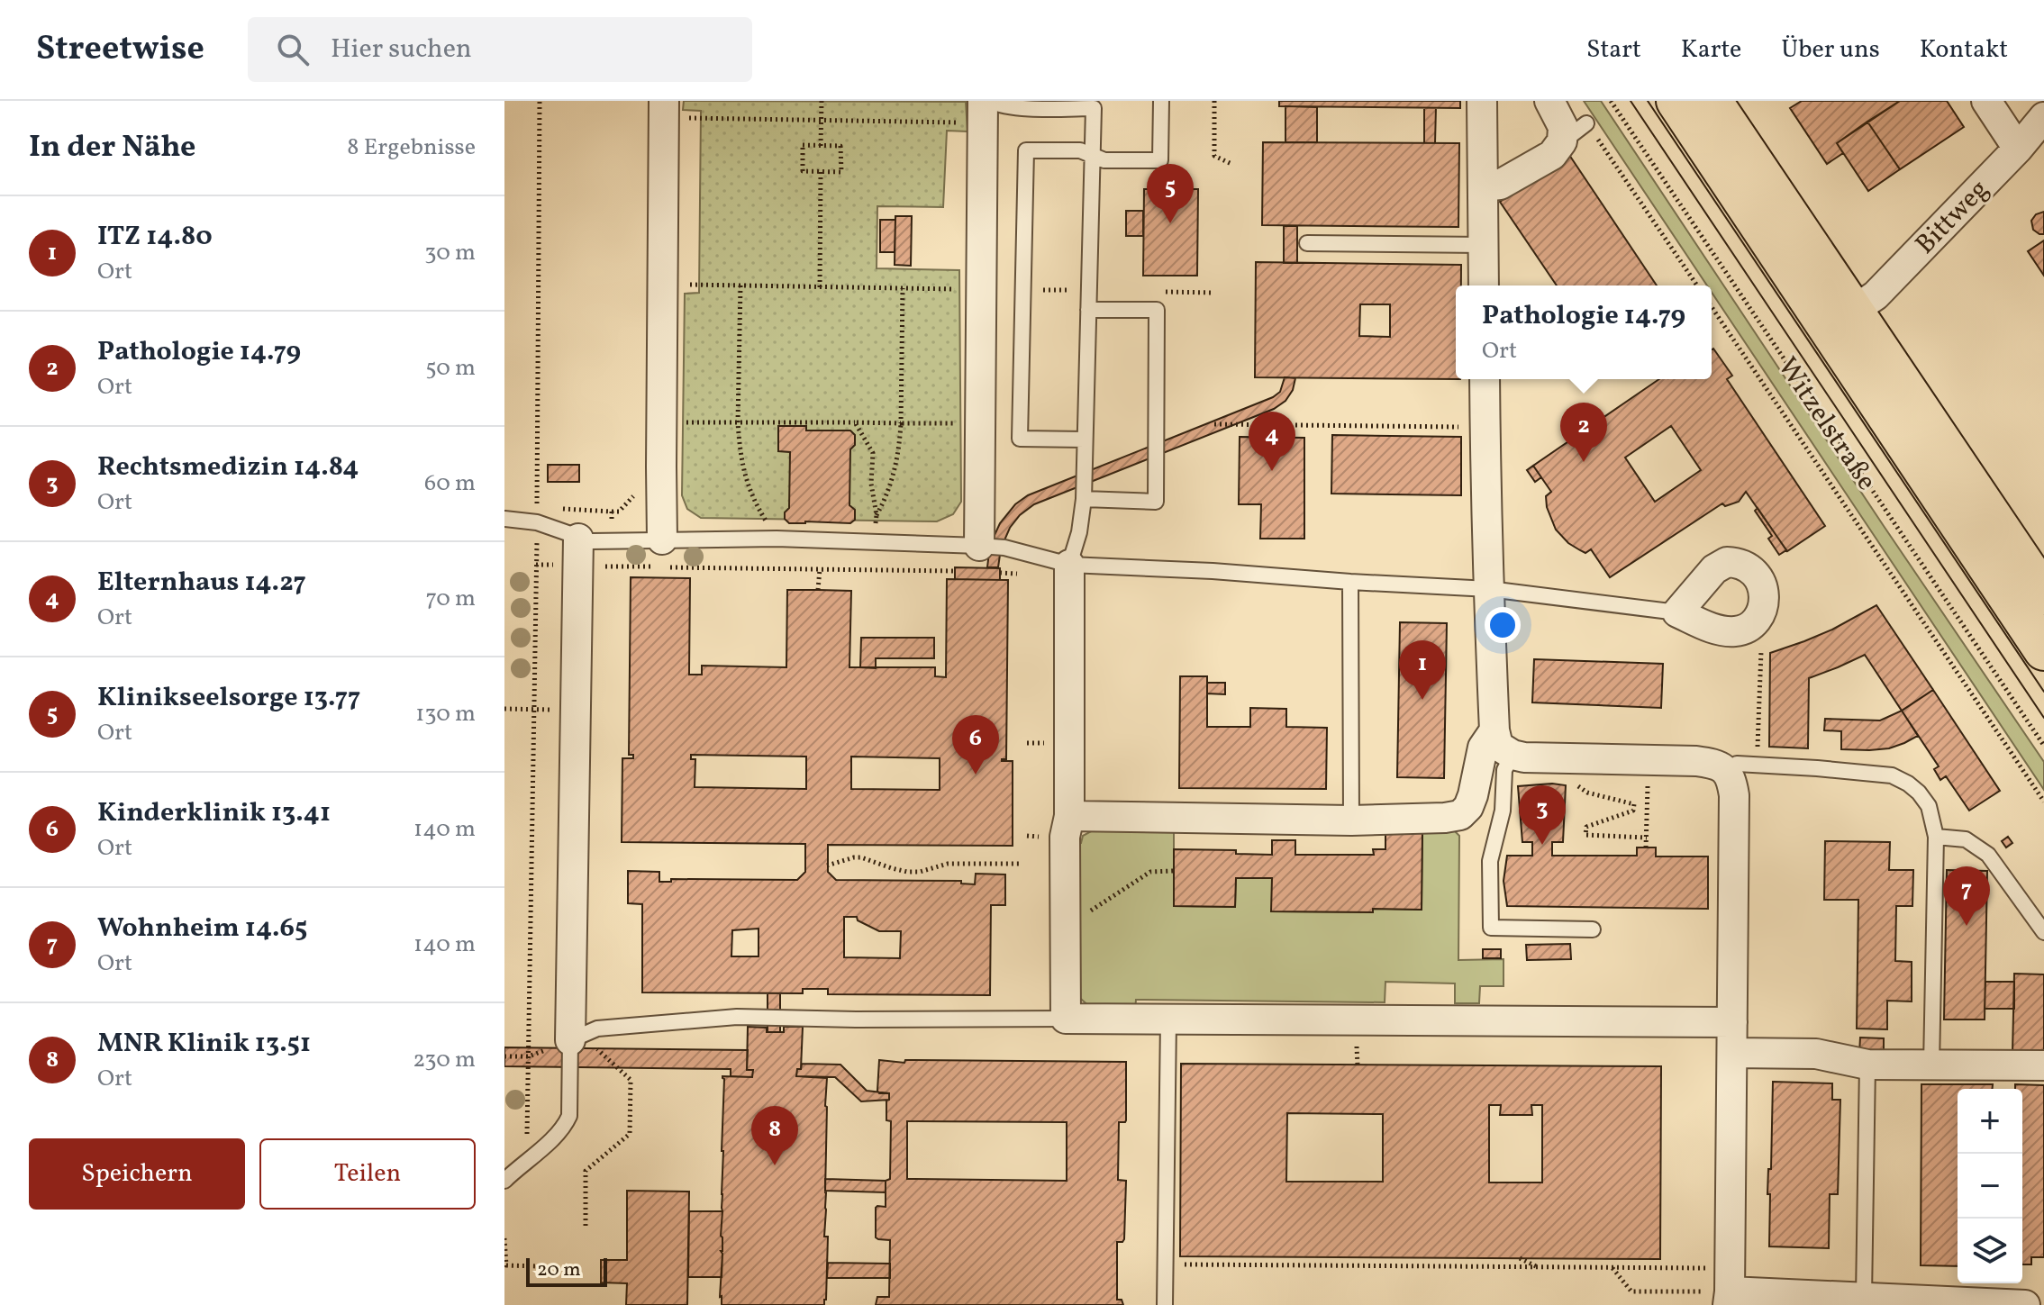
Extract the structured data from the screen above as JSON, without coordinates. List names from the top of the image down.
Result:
{
  "streets": {
    "main road": ["Witzelstraße"],
    "street": ["Bittweg"]
  },
  "scale_bar": "20 m",
  "page": {
    "header": "Streetwise",
    "search": "Hier suchen",
    "nav": [
      "Start",
      "Karte",
      "Über uns",
      "Kontakt"
    ],
    "heading": ["In der Nähe", "8 Ergebnisse"],
    "pins": [
      "5",
      "2",
      "4",
      "1",
      "6",
      "3",
      "7",
      "8"
    ],
    "list": [
      {
        "mark": "1",
        "name": "ITZ 14.80",
        "note": "Ort",
        "value": "30 m"
      },
      {
        "mark": "2",
        "name": "Pathologie 14.79",
        "note": "Ort",
        "value": "50 m"
      },
      {
        "mark": "3",
        "name": "Rechtsmedizin 14.84",
        "note": "Ort",
        "value": "60 m"
      },
      {
        "mark": "4",
        "name": "Elternhaus 14.27",
        "note": "Ort",
        "value": "70 m"
      },
      {
        "mark": "5",
        "name": "Klinikseelsorge 13.77",
        "note": "Ort",
        "value": "130 m"
      },
      {
        "mark": "6",
        "name": "Kinderklinik 13.41",
        "note": "Ort",
        "value": "140 m"
      },
      {
        "mark": "7",
        "name": "Wohnheim 14.65",
        "note": "Ort",
        "value": "140 m"
      },
      {
        "mark": "8",
        "name": "MNR Klinik 13.51",
        "note": "Ort",
        "value": "230 m"
      }
    ],
    "popup": ["Pathologie 14.79", "Ort"],
    "map_buttons": ["+", "−"],
    "buttons": ["Speichern", "Teilen"],
    "scale": "20 m"
  }
}
